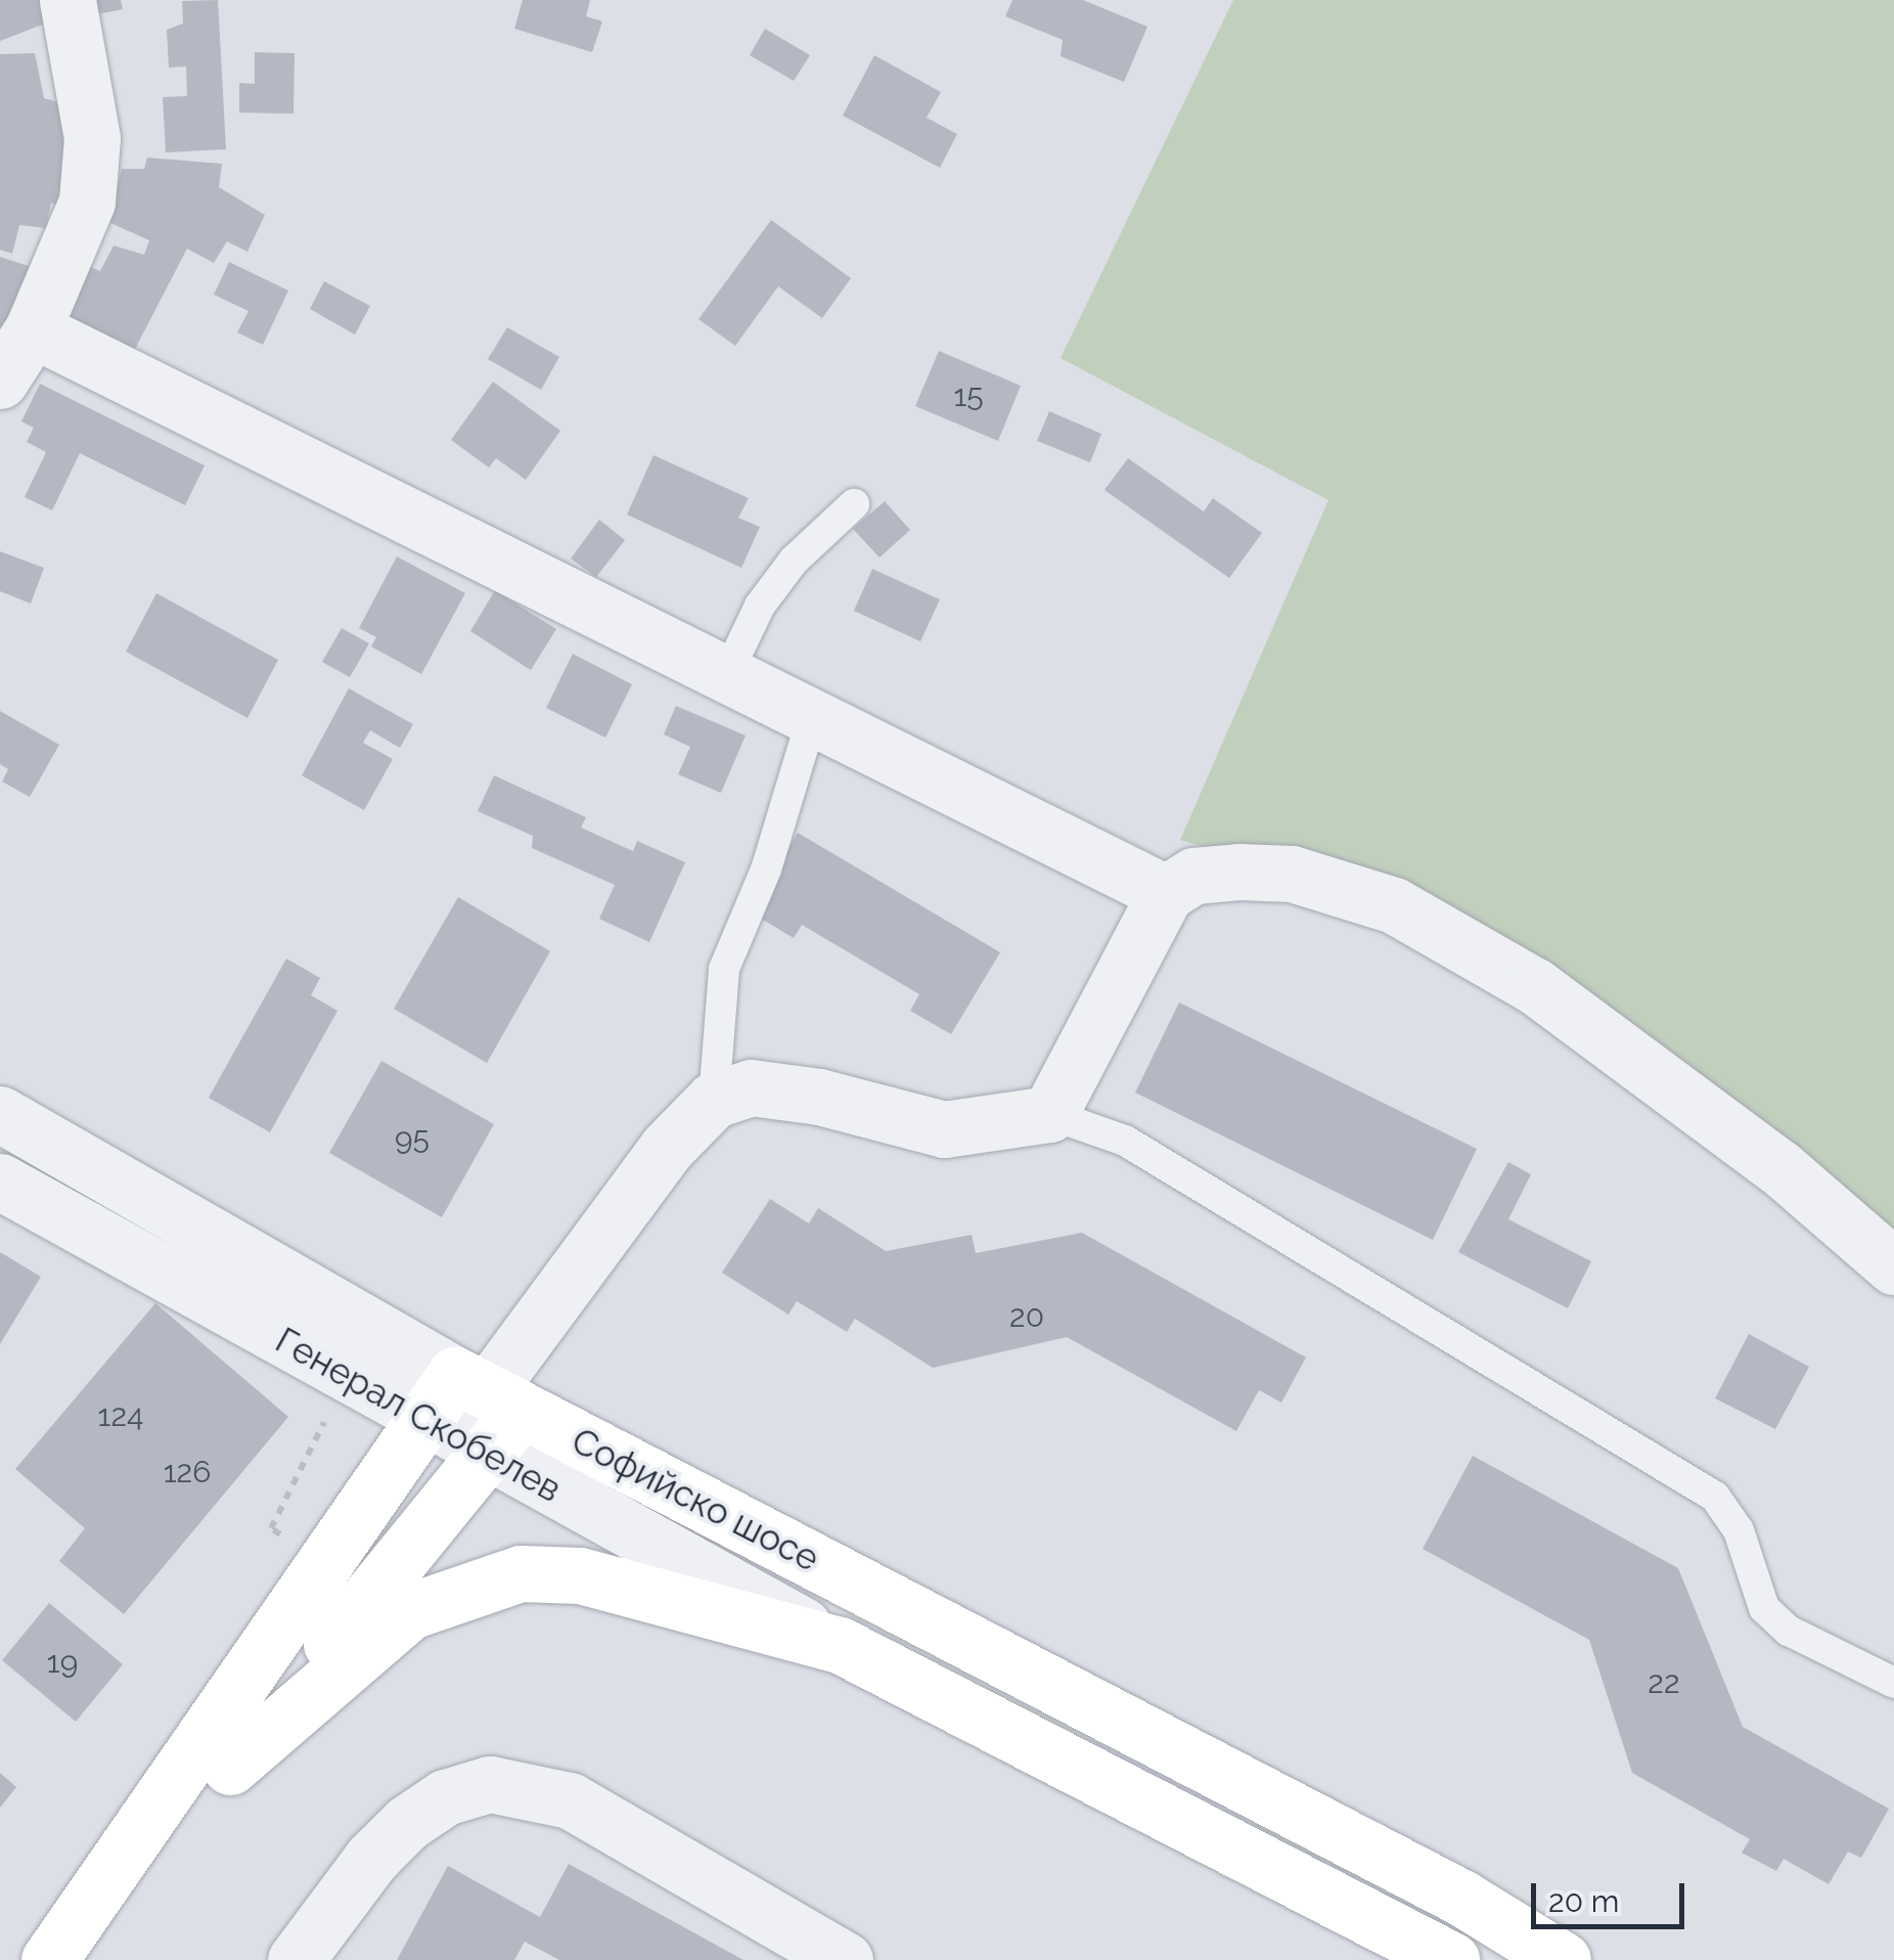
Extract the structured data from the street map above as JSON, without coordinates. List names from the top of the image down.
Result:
{
  "streets": {
    "main road": ["Софийско шосе"],
    "street": ["Генерал Скобелев"]
  },
  "crossings": [
    ["Генерал Скобелев", "Софийско шосе"]
  ],
  "house_numbers": [
    "15",
    "95",
    "20",
    "124",
    "126",
    "19",
    "22"
  ],
  "scale_bar": "20 m"
}
